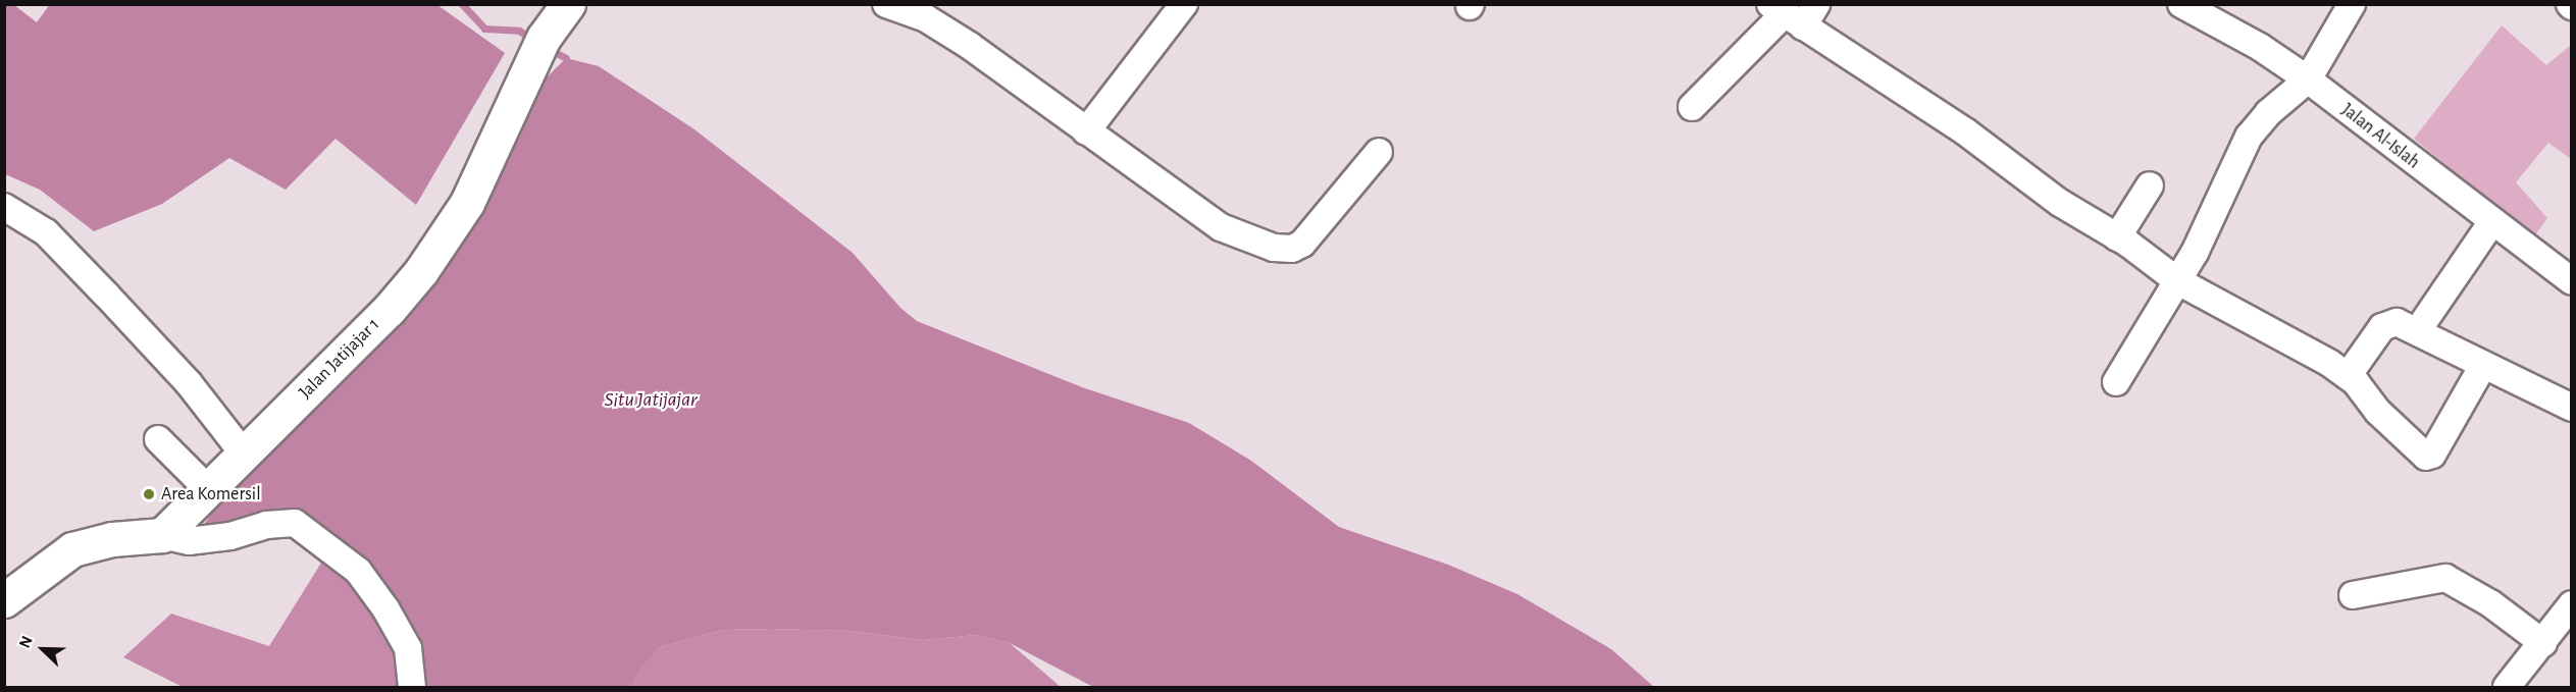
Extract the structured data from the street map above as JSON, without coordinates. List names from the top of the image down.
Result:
{
  "streets": {
    "street": ["Jalan Al-Islah", "Jalan Jatijajar 1"]
  },
  "water": ["Situ Jatijajar"],
  "places": ["Area Komersil"],
  "north": "top left"
}
